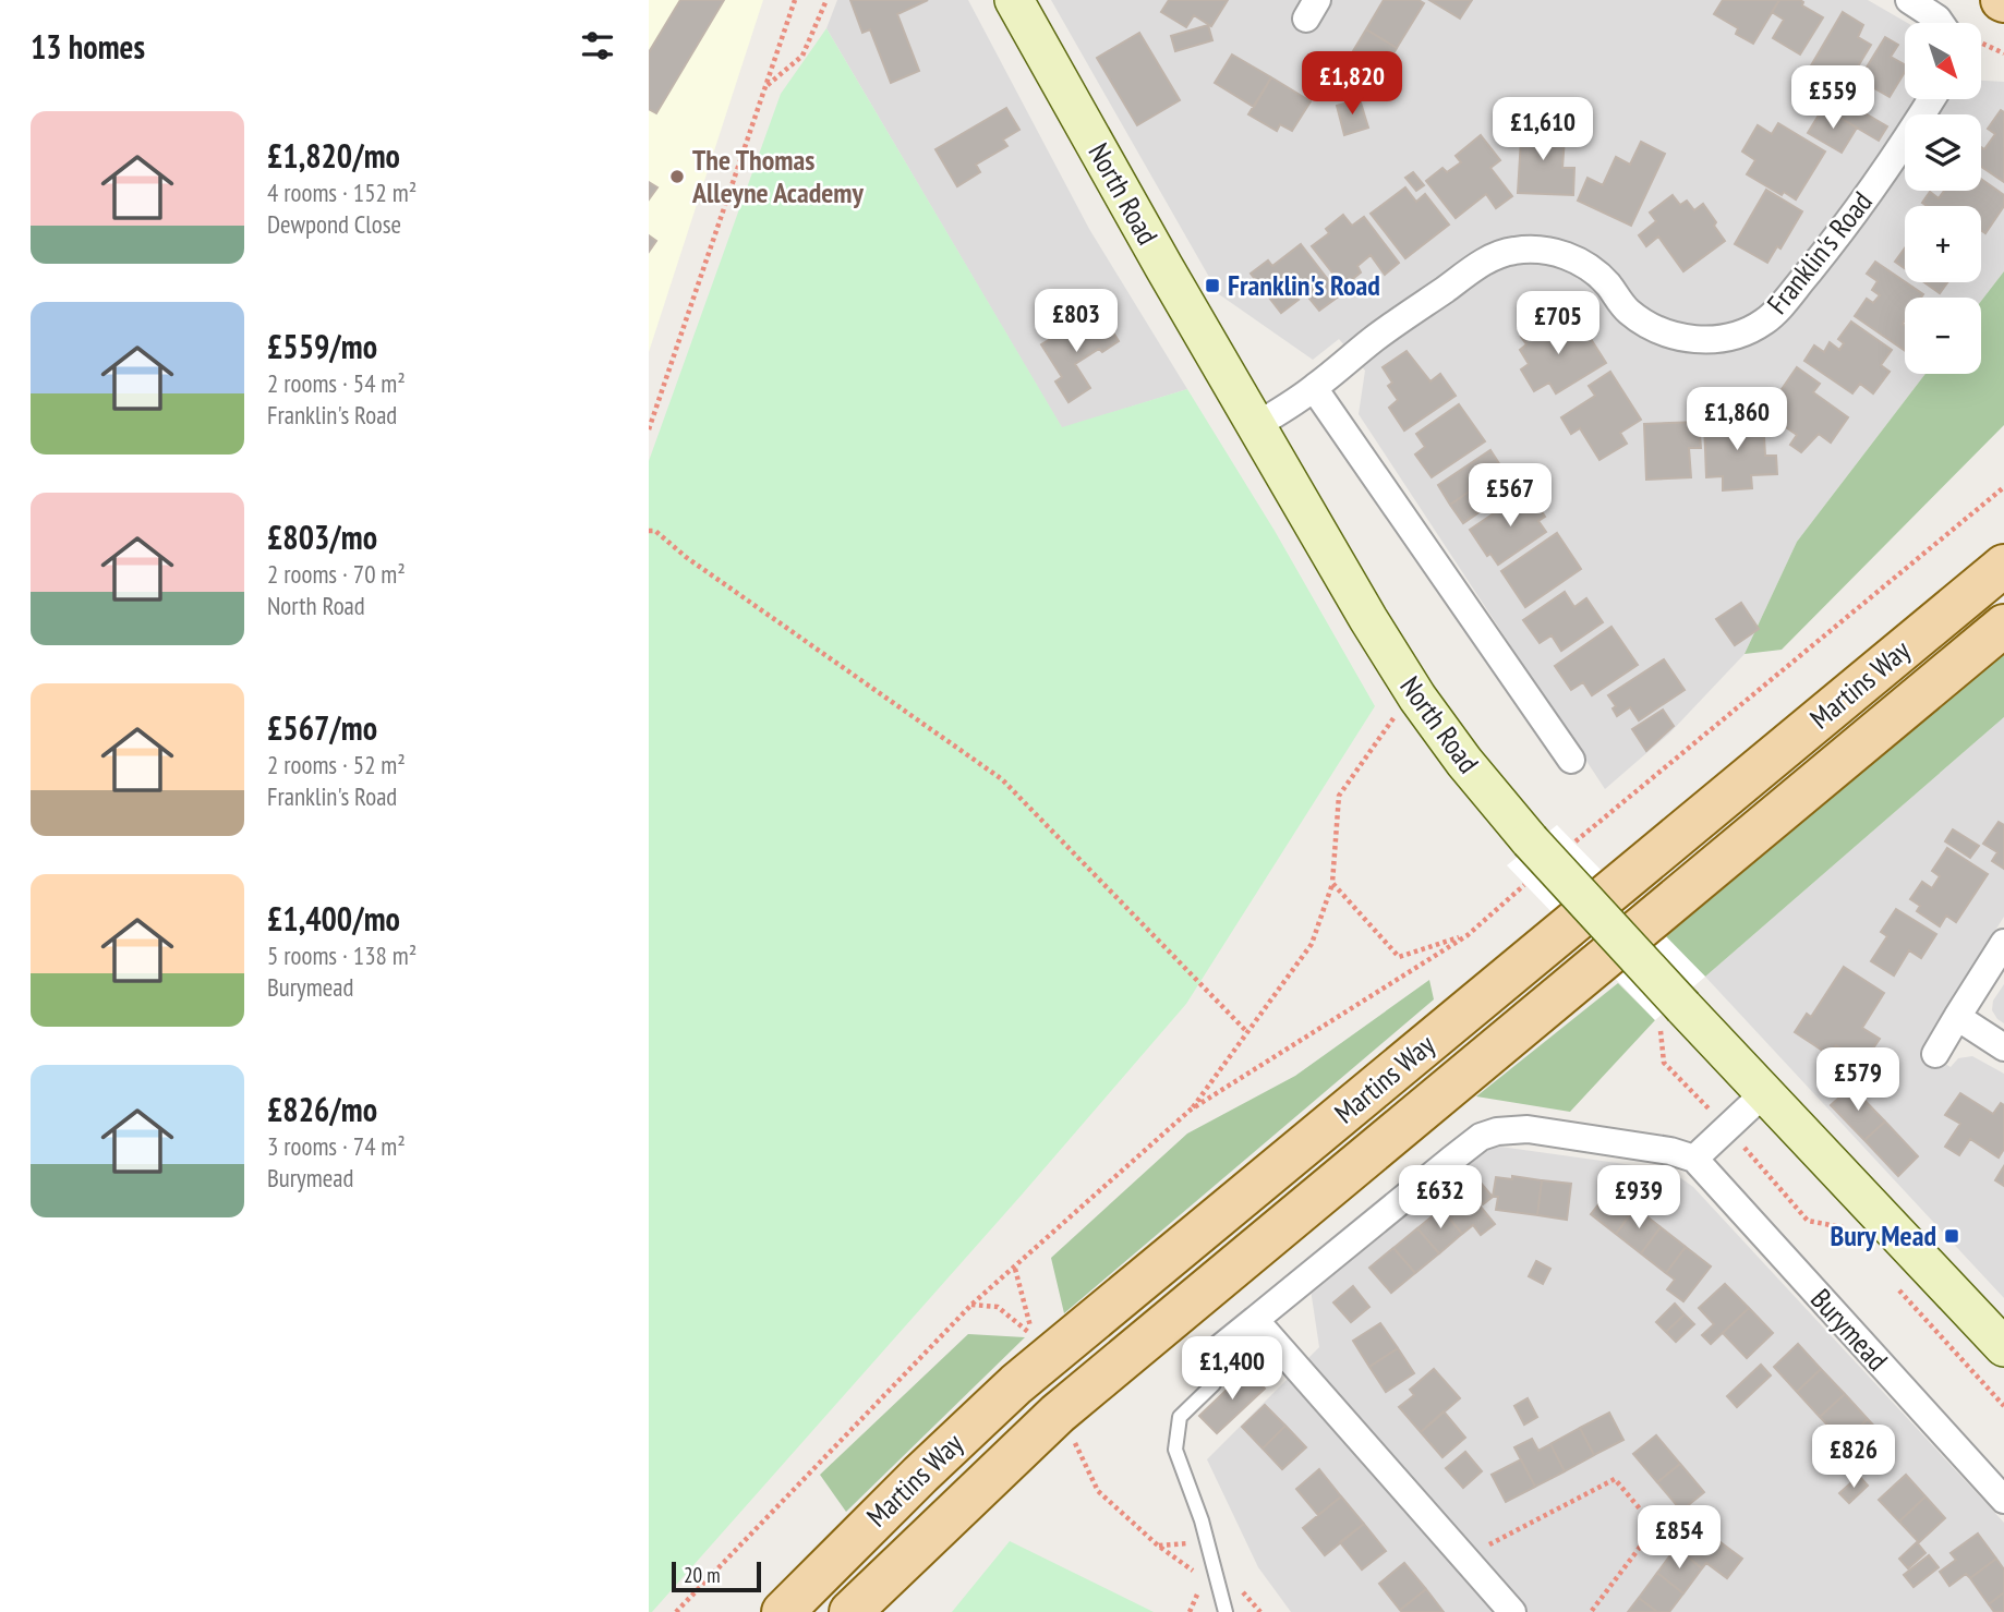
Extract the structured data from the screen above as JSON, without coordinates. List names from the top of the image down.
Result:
{
  "streets": {
    "main road": ["North Road", "Martins Way"],
    "street": ["Franklin's Road", "Burymead"]
  },
  "crossings": [
    ["North Road", "Franklin's Road"]
  ],
  "places": {
    "other": ["The Thomas Alleyne Academy"],
    "transit": ["Franklin's Road", "Bury Mead"]
  },
  "scale_bar": "20 m",
  "north": "bottom right",
  "page": {
    "heading": "13 homes",
    "map_buttons": ["+", "−"],
    "price": [
      "£1,820",
      "£559",
      "£1,610",
      "£803",
      "£705",
      "£1,860",
      "£567",
      "£579",
      "£632",
      "£939",
      "£1,400",
      "£826",
      "£854"
    ],
    "list": [
      {
        "name": "£1,820/mo",
        "note": "4 rooms · 152 m² · Dewpond Close"
      },
      {
        "name": "£559/mo",
        "note": "2 rooms · 54 m² · Franklin's Road"
      },
      {
        "name": "£803/mo",
        "note": "2 rooms · 70 m² · North Road"
      },
      {
        "name": "£567/mo",
        "note": "2 rooms · 52 m² · Franklin's Road"
      },
      {
        "name": "£1,400/mo",
        "note": "5 rooms · 138 m² · Burymead"
      },
      {
        "name": "£826/mo",
        "note": "3 rooms · 74 m² · Burymead"
      }
    ],
    "scale": "20 m"
  }
}
